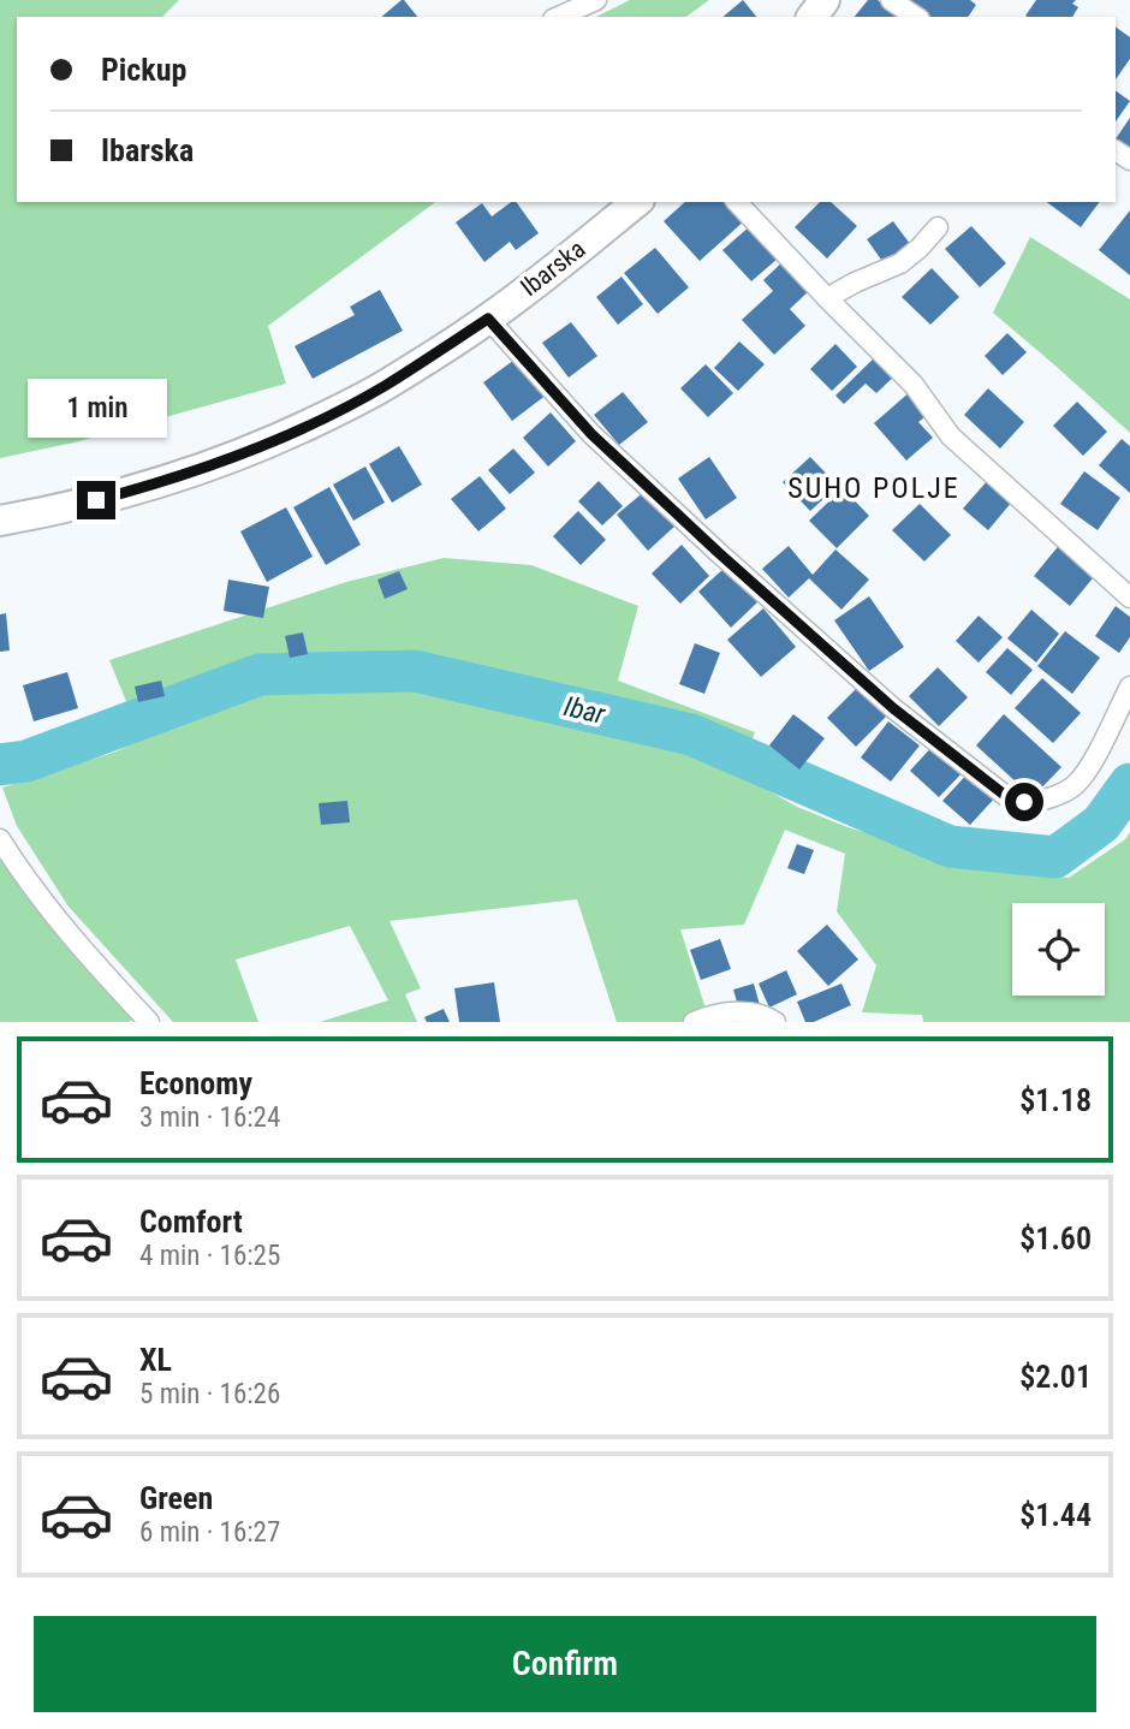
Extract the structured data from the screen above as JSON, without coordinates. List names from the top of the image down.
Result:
{
  "streets": {
    "main road": ["Ibarska"]
  },
  "districts": ["SUHO POLJE"],
  "water": ["Ibar"],
  "page": {
    "banner": ["Pickup", "Ibarska"],
    "bubble": "1 min",
    "list": [
      {
        "name": "Economy",
        "note": "3 min · 16:24",
        "value": "$1.18"
      },
      {
        "name": "Comfort",
        "note": "4 min · 16:25",
        "value": "$1.60"
      },
      {
        "name": "XL",
        "note": "5 min · 16:26",
        "value": "$2.01"
      },
      {
        "name": "Green",
        "note": "6 min · 16:27",
        "value": "$1.44"
      }
    ],
    "buttons": "Confirm"
  }
}
